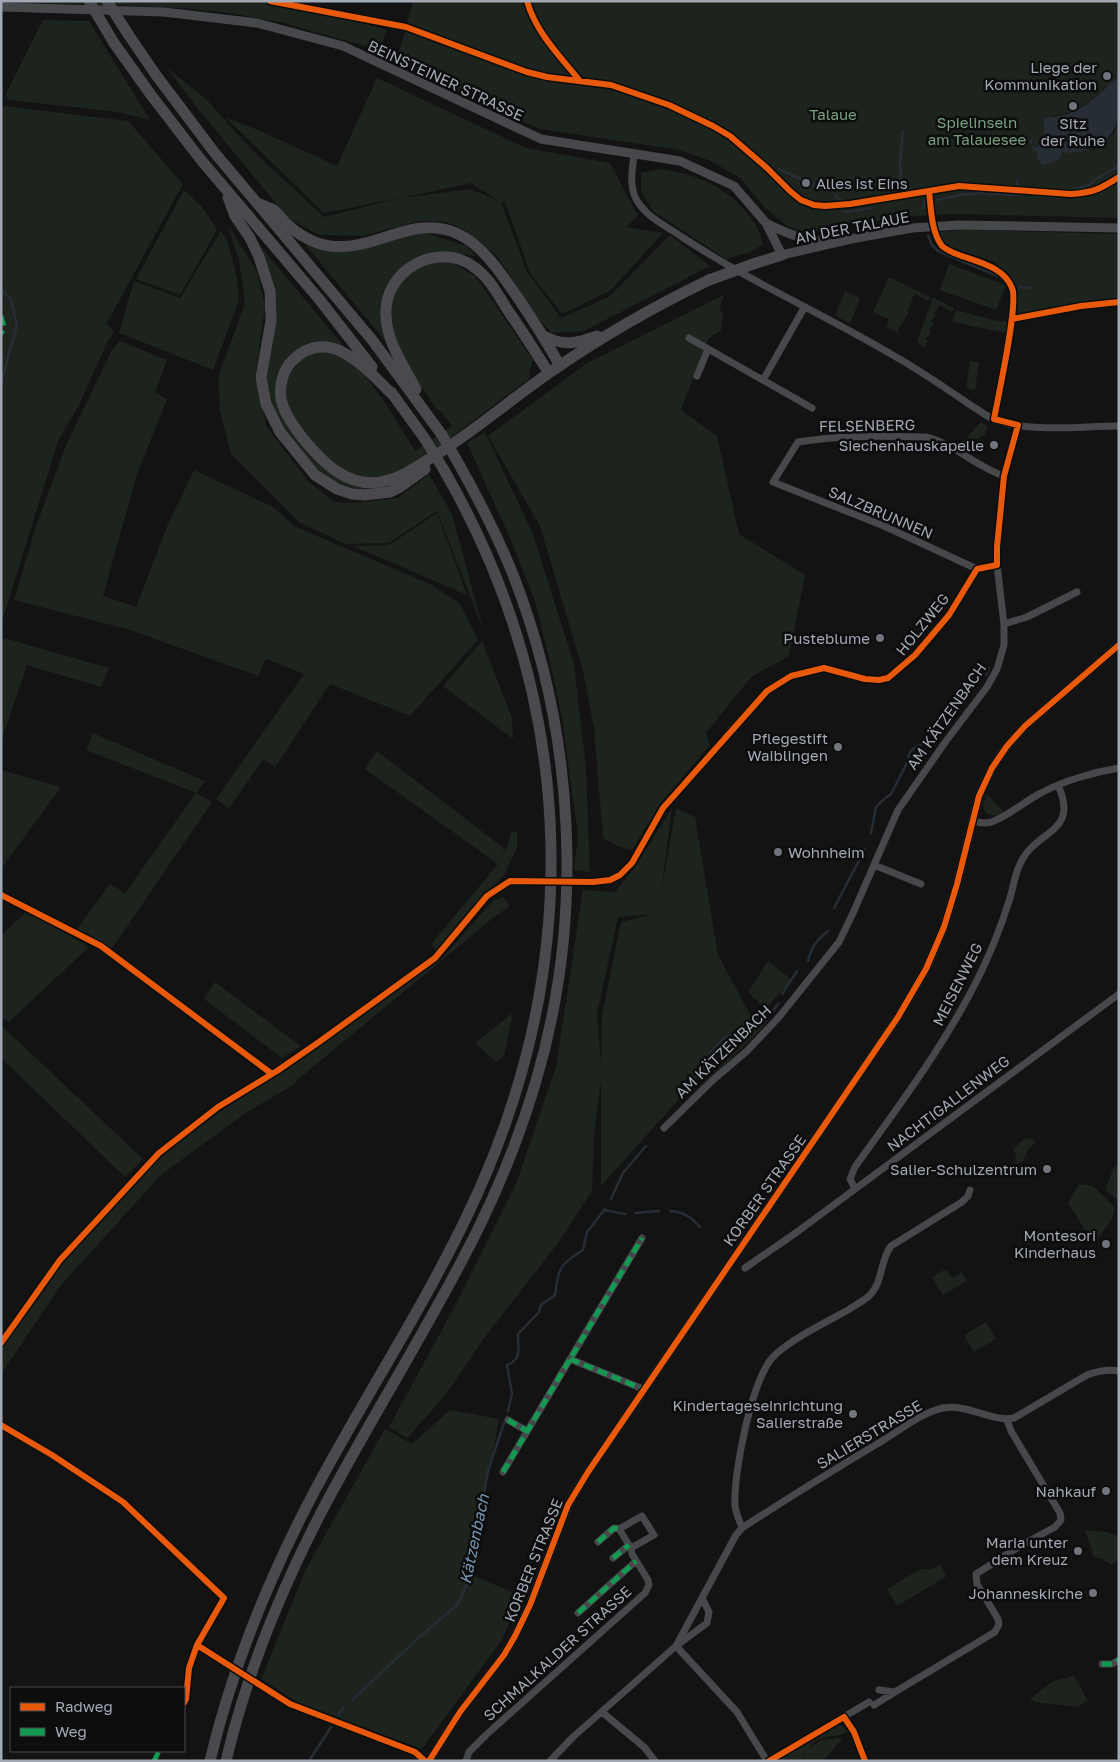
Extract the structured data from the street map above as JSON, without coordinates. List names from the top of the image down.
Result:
{
  "streets": {
    "street": [
      "BEINSTEINER STRASSE",
      "AN DER TALAUE",
      "FELSENBERG",
      "SALZBRUNNEN",
      "HOLZWEG",
      "AM KÄTZENBACH",
      "MEISENWEG",
      "NACHTIGALLENWEG",
      "KORBER STRASSE",
      "SALIERSTRASSE",
      "SCHMALKALDER STRASSE"
    ]
  },
  "crossings": [
    ["BEINSTEINER STRASSE", "AN DER TALAUE"],
    ["FELSENBERG", "SALZBRUNNEN"],
    ["FELSENBERG", "AM KÄTZENBACH"],
    ["SALZBRUNNEN", "HOLZWEG"],
    ["MEISENWEG", "NACHTIGALLENWEG"]
  ],
  "water": ["Kätzenbach"],
  "parks": ["Talaue", "Spielinseln am Talauesee"],
  "places": [
    "Liege der Kommunikation",
    "Sitz der Ruhe",
    "Alles ist Eins",
    "Siechenhauskapelle",
    "Pusteblume",
    "Pflegestift Waiblingen",
    "Wohnheim",
    "Salier-Schulzentrum",
    "Montesori Kinderhaus",
    "Kindertageseinrichtung Salierstraße",
    "Nahkauf",
    "Maria unter dem Kreuz",
    "Johanneskirche"
  ],
  "legend": ["Radweg", "Weg"]
}
